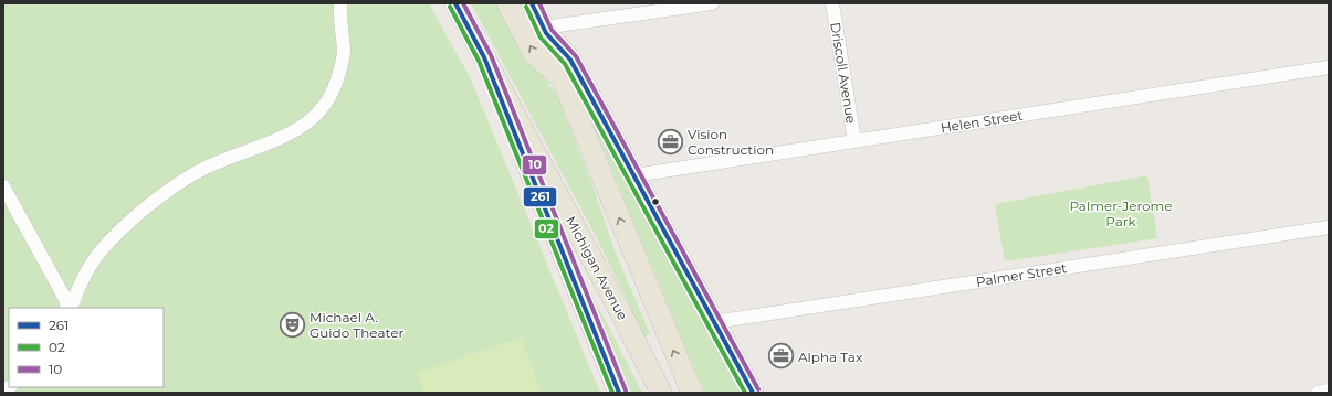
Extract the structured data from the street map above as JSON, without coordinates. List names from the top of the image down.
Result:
{
  "streets": {
    "main road": ["Michigan Avenue"],
    "street": ["Driscoll Avenue", "Helen Street", "Palmer Street"]
  },
  "crossings": [
    ["Driscoll Avenue", "Helen Street"]
  ],
  "parks": ["Palmer-Jerome Park"],
  "places": {
    "office": ["Vision Construction", "Alpha Tax"],
    "theatre": ["Michael A. Guido Theater"]
  },
  "lines": ["transit line 261", "transit line 10", "transit line 02"],
  "legend": ["261", "02", "10"]
}
